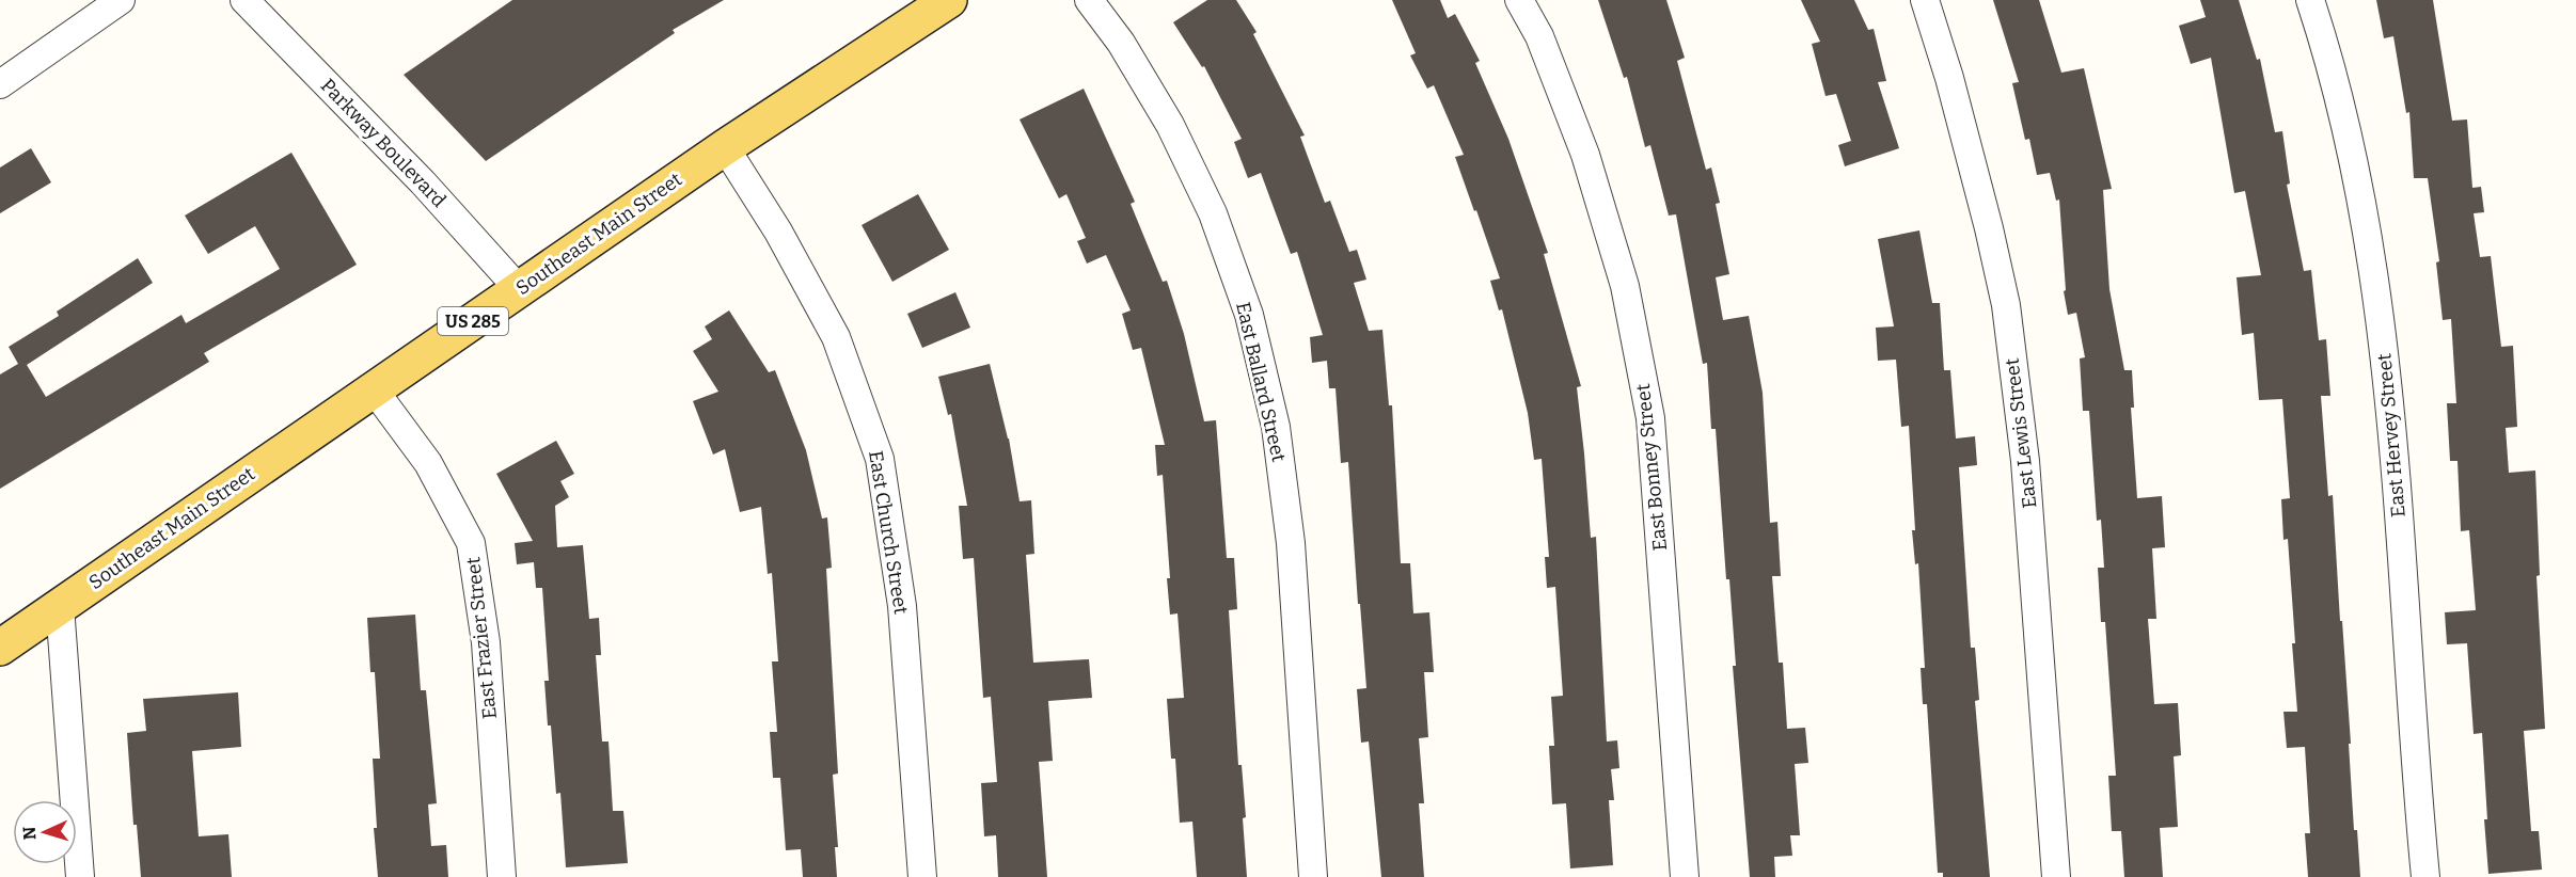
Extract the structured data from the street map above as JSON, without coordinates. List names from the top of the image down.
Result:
{
  "streets": {
    "main road": ["Southeast Main Street", "US 285"],
    "street": [
      "Parkway Boulevard",
      "East Ballard Street",
      "East Lewis Street",
      "East Hervey Street",
      "East Bonney Street",
      "East Church Street",
      "East Frazier Street"
    ]
  },
  "crossings": [
    ["Parkway Boulevard", "Southeast Main Street"],
    ["Southeast Main Street", "East Church Street"],
    ["Southeast Main Street", "East Frazier Street"]
  ],
  "north": "left"
}
